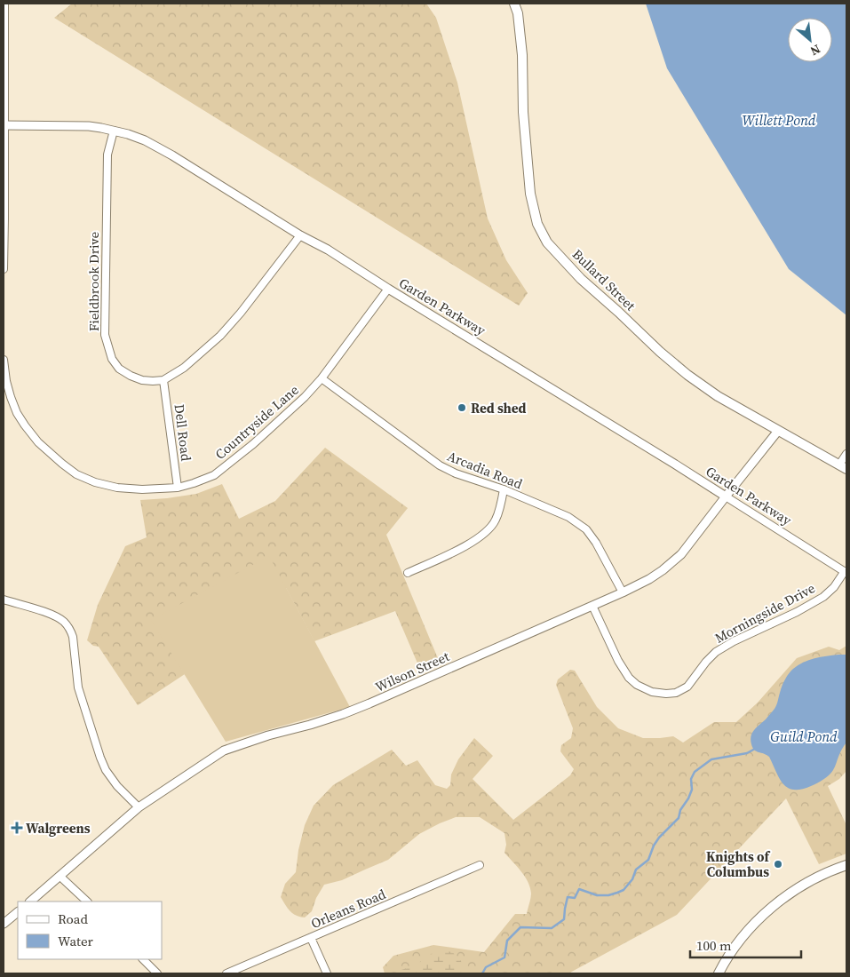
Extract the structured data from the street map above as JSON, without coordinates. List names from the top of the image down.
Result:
{
  "streets": {
    "main road": ["Bullard Street"],
    "street": [
      "Fieldbrook Drive",
      "Garden Parkway",
      "Countryside Lane",
      "Dell Road",
      "Arcadia Road",
      "Morningside Drive",
      "Wilson Street",
      "Orleans Road"
    ]
  },
  "crossings": [
    ["Bullard Street", "Wilson Street"],
    ["Fieldbrook Drive", "Garden Parkway"],
    ["Fieldbrook Drive", "Dell Road"],
    ["Garden Parkway", "Countryside Lane"],
    ["Garden Parkway", "Morningside Drive"],
    ["Garden Parkway", "Wilson Street"],
    ["Countryside Lane", "Dell Road"],
    ["Countryside Lane", "Arcadia Road"],
    ["Arcadia Road", "Wilson Street"],
    ["Morningside Drive", "Wilson Street"]
  ],
  "water": ["Willett Pond", "Guild Pond"],
  "places": {
    "other": ["Red shed", "Knights of Columbus"],
    "health": ["Walgreens"]
  },
  "legend": ["Road", "Water"],
  "scale_bar": "100 m",
  "north": "bottom right"
}
